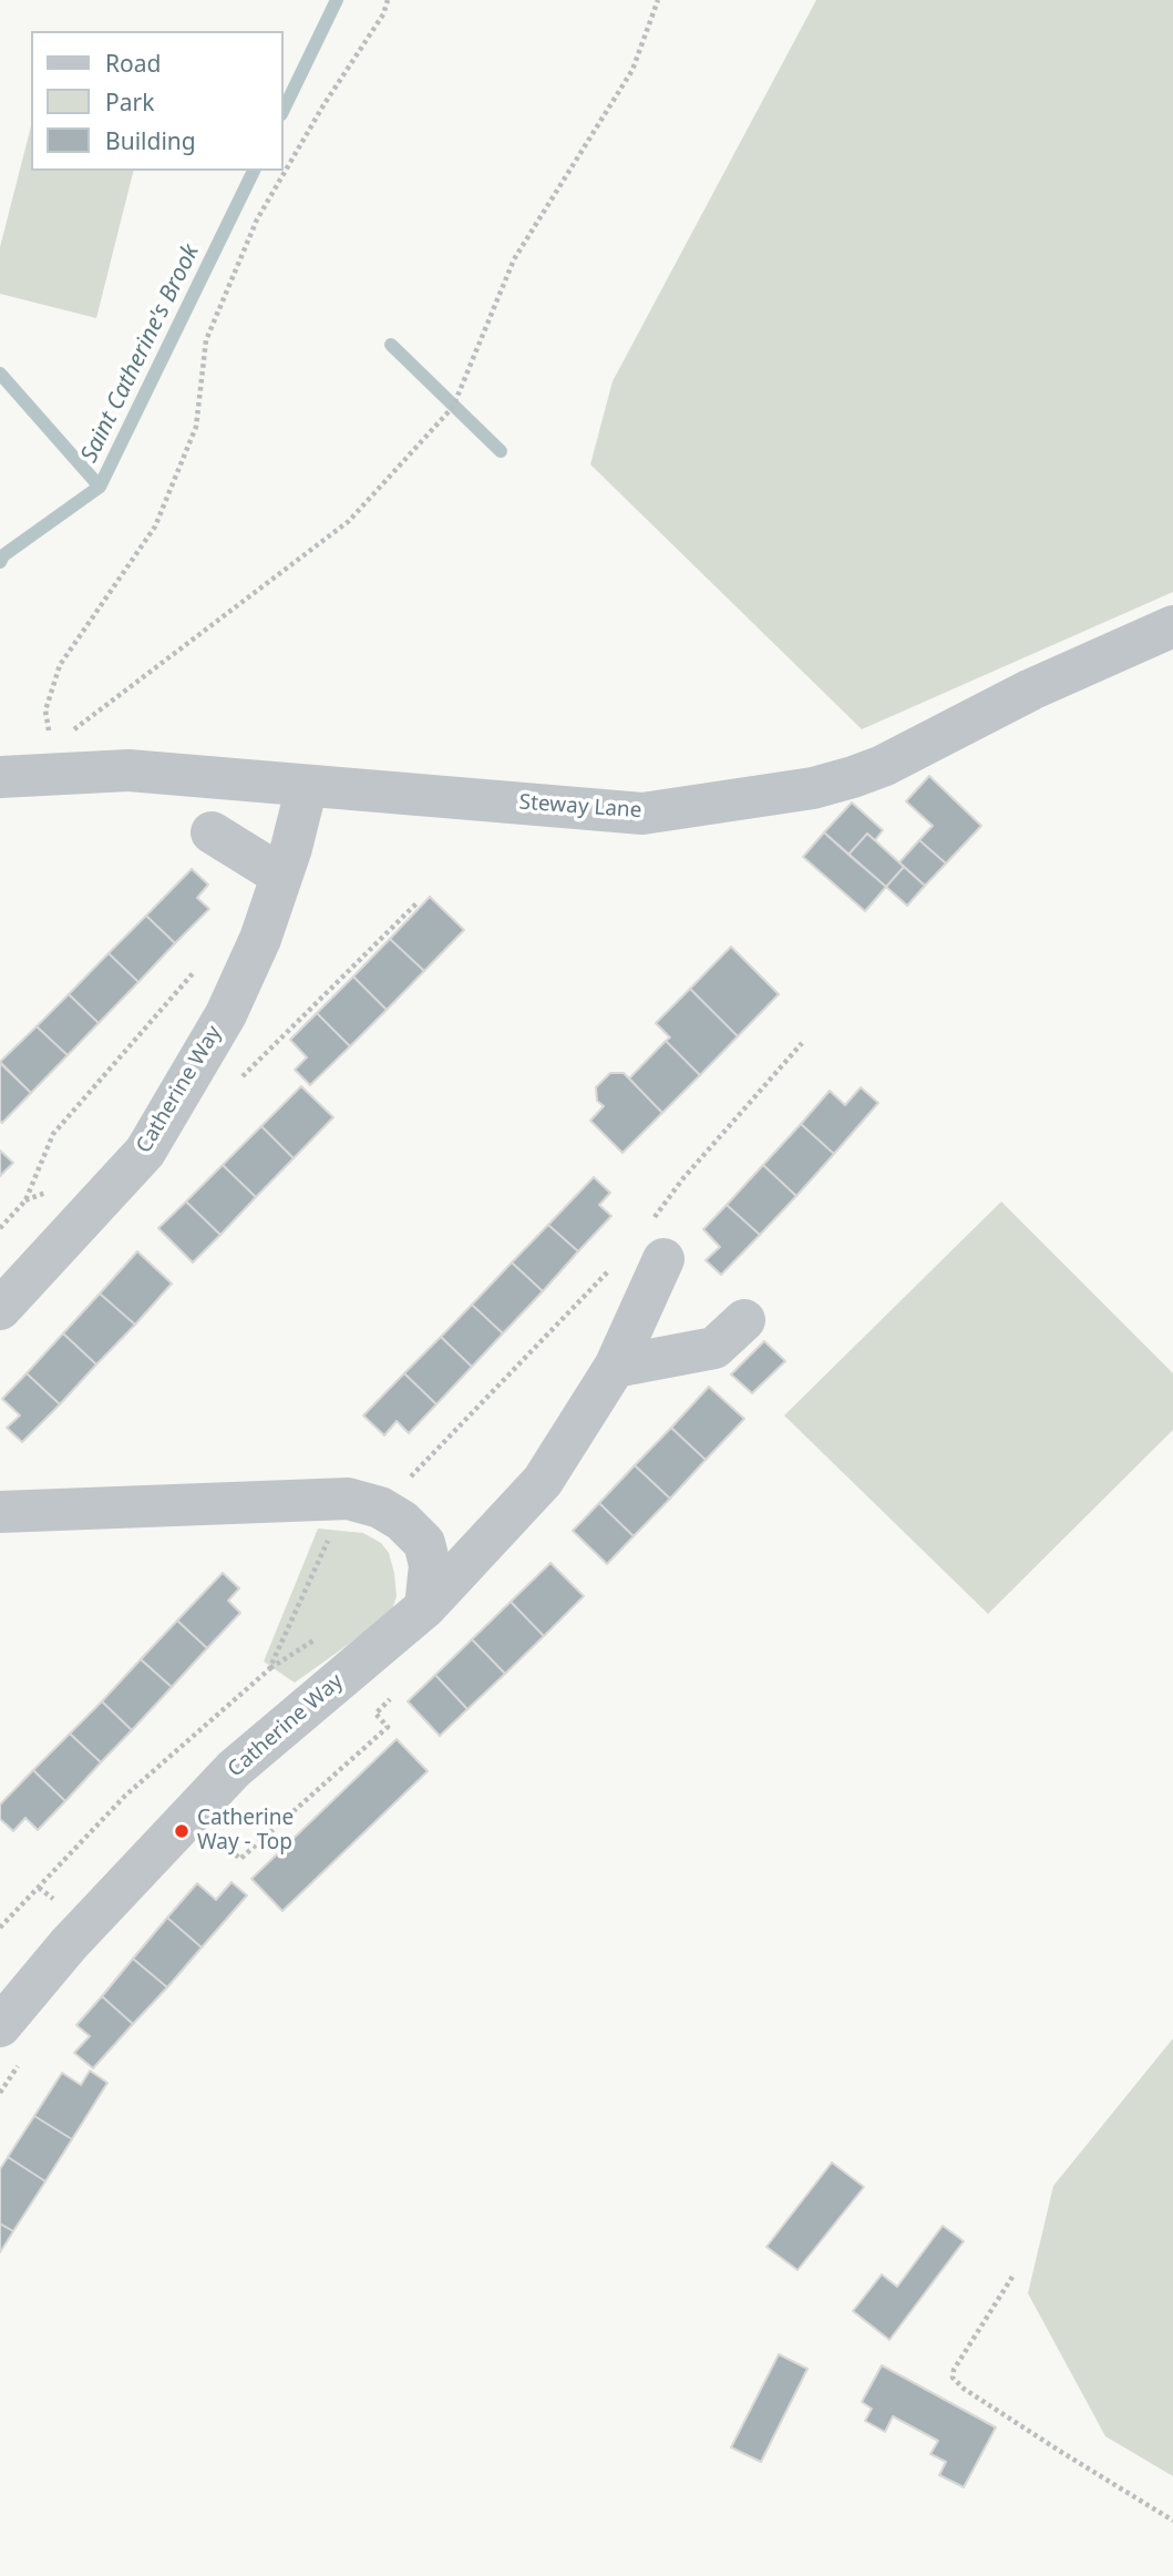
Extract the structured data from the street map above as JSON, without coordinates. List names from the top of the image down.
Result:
{
  "streets": {
    "street": ["Steway Lane", "Catherine Way"]
  },
  "crossings": [
    ["Steway Lane", "Catherine Way"]
  ],
  "water": ["Saint Catherine's Brook"],
  "places": ["Catherine Way - Top"],
  "legend": ["Road", "Park", "Building"]
}
